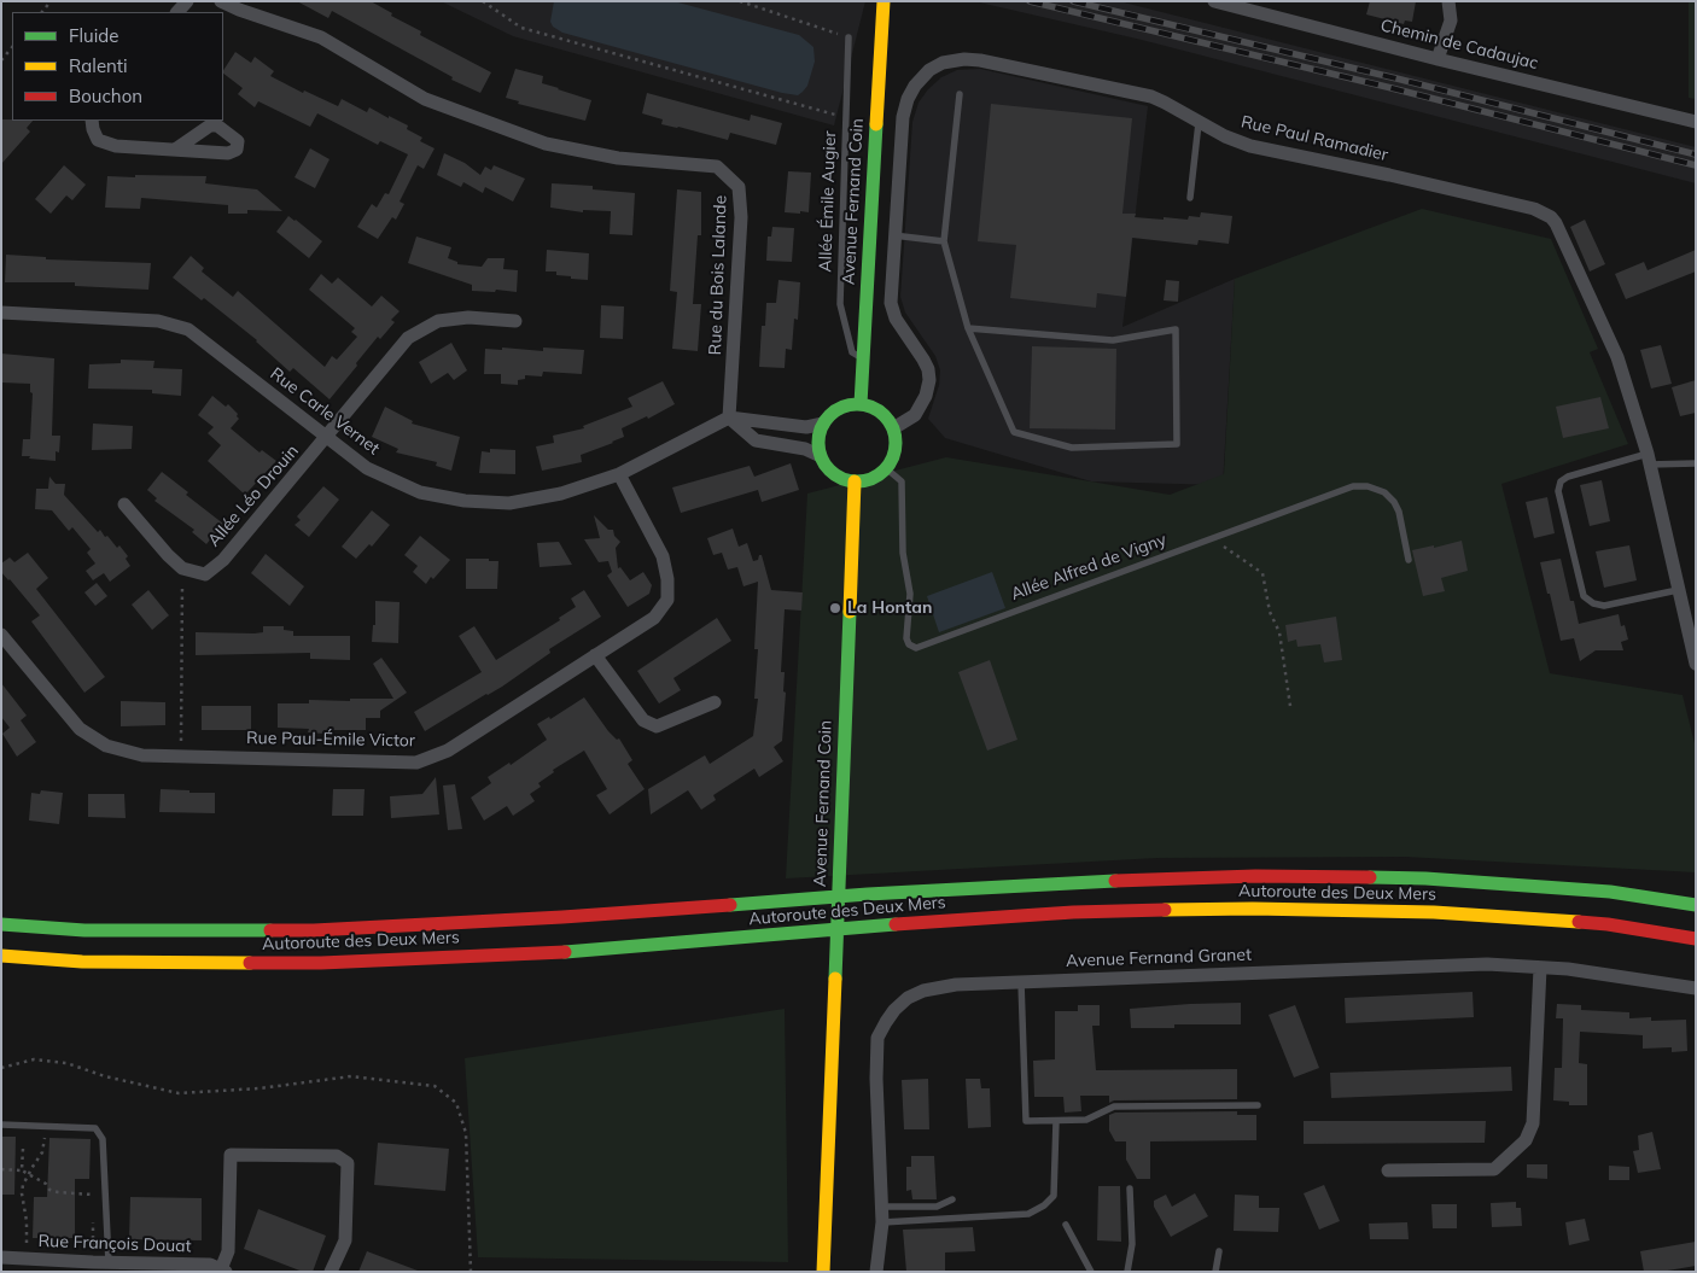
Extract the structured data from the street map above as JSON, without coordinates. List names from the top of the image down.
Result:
{
  "streets": {
    "main road": ["Avenue Fernand Coin", "Autoroute des Deux Mers"],
    "street": [
      "Chemin de Cadaujac",
      "Rue Paul Ramadier",
      "Rue du Bois Lalande",
      "Rue Carle Vernet",
      "Allée Léo Drouin",
      "Rue Paul-Émile Victor",
      "Avenue Fernand Granet",
      "Rue François Douat"
    ],
    "lane": ["Allée Émile Augier", "Allée Alfred de Vigny"]
  },
  "crossings": [
    ["Rue Paul Ramadier", "Avenue Fernand Coin"],
    ["Rue Paul Ramadier", "Allée Alfred de Vigny"],
    ["Allée Émile Augier", "Avenue Fernand Coin"],
    ["Avenue Fernand Coin", "Allée Alfred de Vigny"],
    ["Rue du Bois Lalande", "Rue Carle Vernet"],
    ["Rue Carle Vernet", "Allée Léo Drouin"],
    ["Rue Carle Vernet", "Rue Paul-Émile Victor"]
  ],
  "places": ["La Hontan"],
  "legend": ["Fluide", "Ralenti", "Bouchon"]
}
